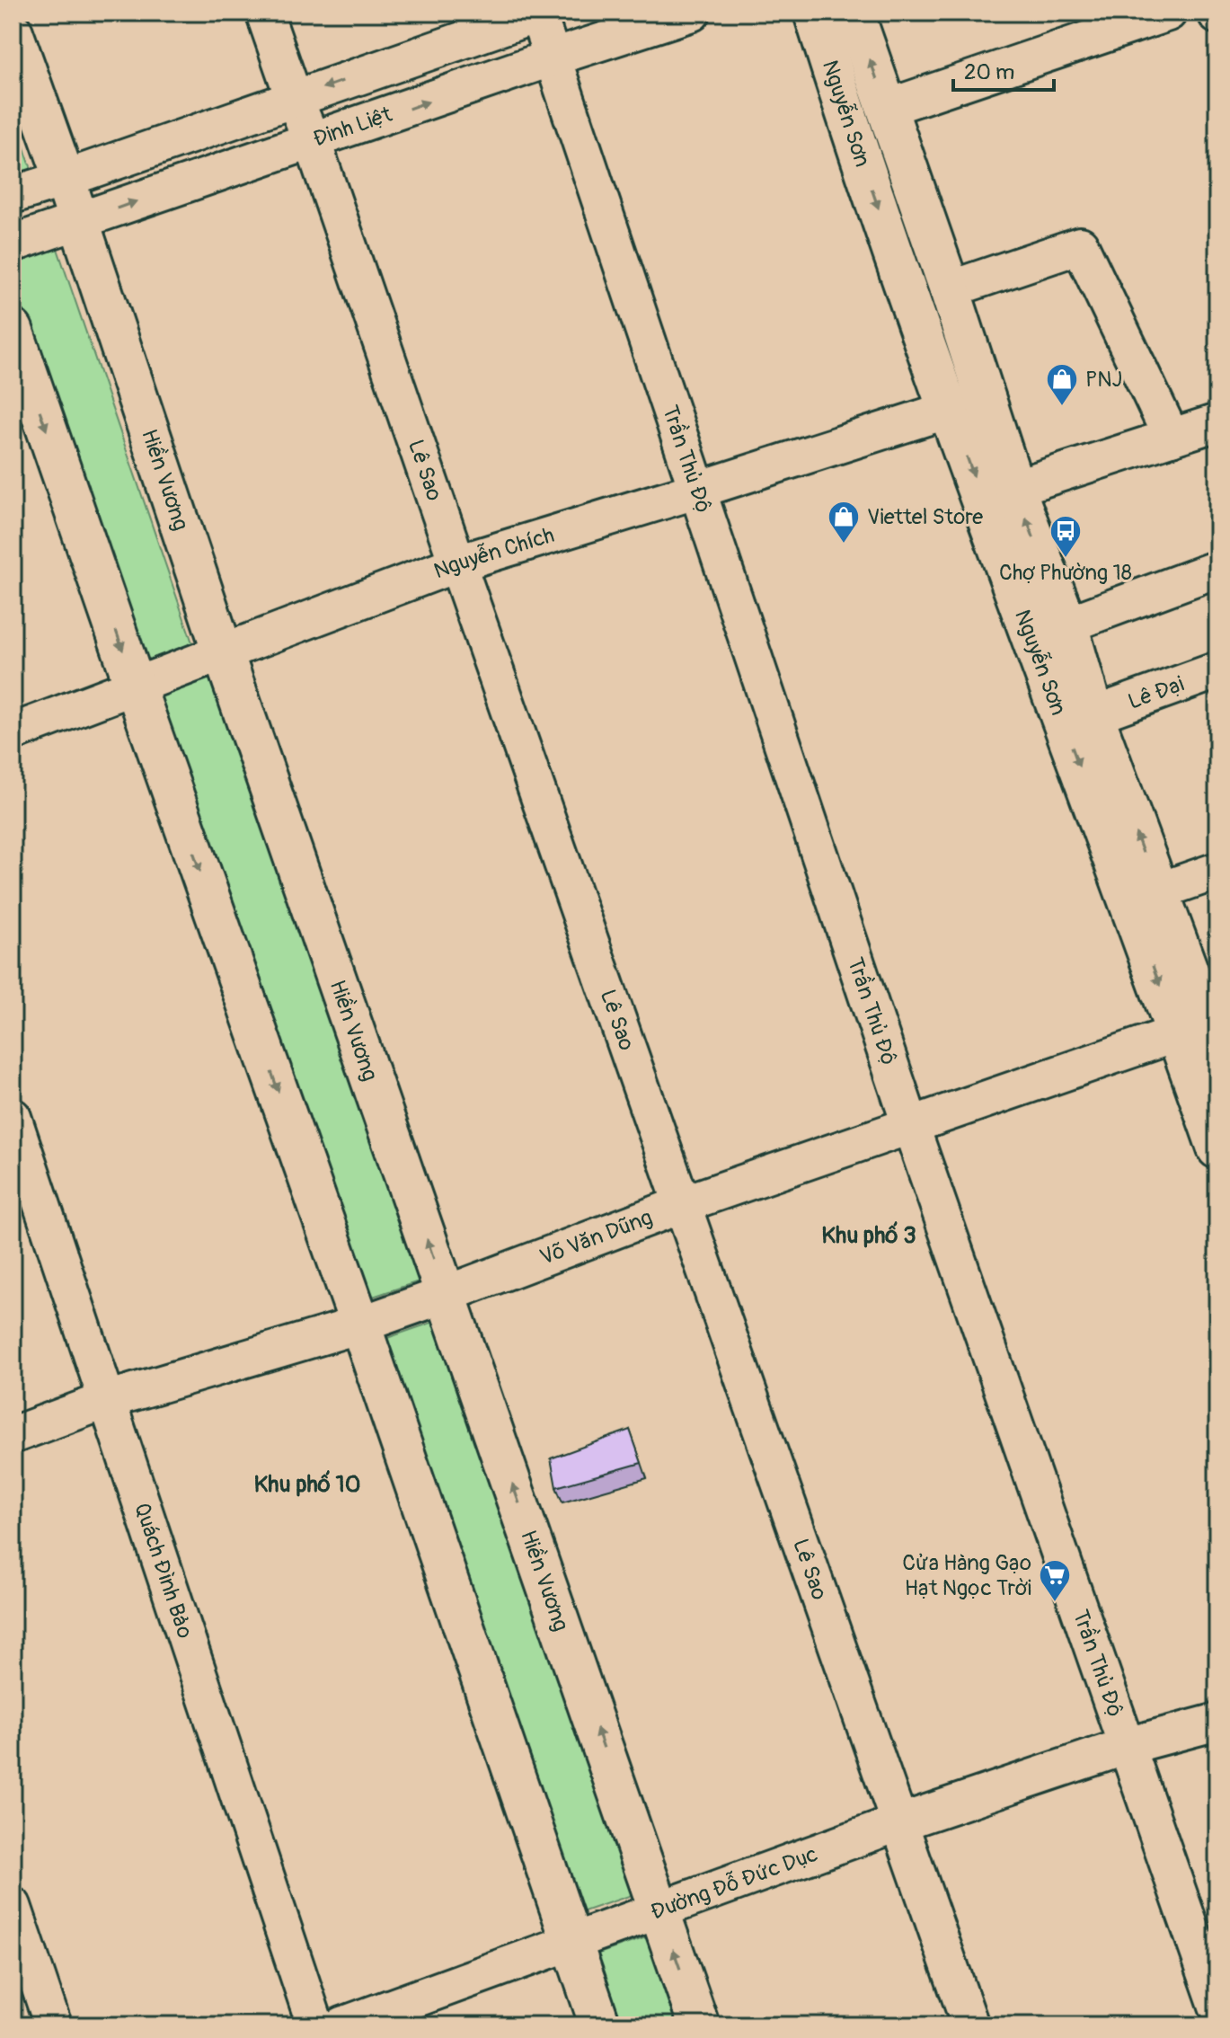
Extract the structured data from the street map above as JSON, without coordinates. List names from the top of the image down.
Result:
{
  "streets": {
    "street": [
      "Nguyễn Sơn",
      "Đinh Liệt",
      "Trần Thủ Độ",
      "Lê Sao",
      "Hiền Vương",
      "Nguyễn Chích",
      "Lê Đại",
      "Võ Văn Dũng",
      "Quách Đình Bảo",
      "Đường Đỗ Đức Dục"
    ]
  },
  "crossings": [
    ["Nguyễn Sơn", "Nguyễn Chích"],
    ["Nguyễn Sơn", "Lê Đại"],
    ["Nguyễn Sơn", "Võ Văn Dũng"],
    ["Đinh Liệt", "Trần Thủ Độ"],
    ["Đinh Liệt", "Lê Sao"],
    ["Đinh Liệt", "Hiền Vương"],
    ["Trần Thủ Độ", "Nguyễn Chích"],
    ["Trần Thủ Độ", "Võ Văn Dũng"],
    ["Trần Thủ Độ", "Đường Đỗ Đức Dục"],
    ["Lê Sao", "Nguyễn Chích"],
    ["Lê Sao", "Võ Văn Dũng"],
    ["Lê Sao", "Đường Đỗ Đức Dục"],
    ["Hiền Vương", "Nguyễn Chích"],
    ["Hiền Vương", "Võ Văn Dũng"],
    ["Hiền Vương", "Đường Đỗ Đức Dục"],
    ["Võ Văn Dũng", "Quách Đình Bảo"]
  ],
  "districts": ["Khu phố 3", "Khu phố 10"],
  "places": {
    "shop": ["PNJ", "Viettel Store"],
    "bus stop": ["Chợ Phường 18"],
    "supermarket": ["Cửa Hàng Gạo Hạt Ngọc Trời"]
  },
  "scale_bar": "20 m"
}
